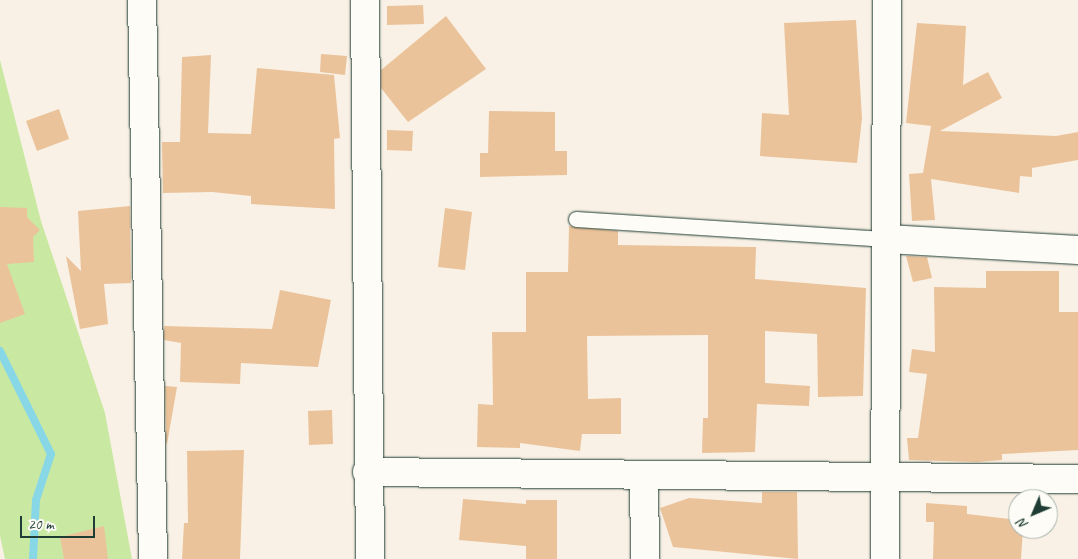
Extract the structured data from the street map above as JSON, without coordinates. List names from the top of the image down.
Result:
{
  "scale_bar": "20 m",
  "north": "bottom left"
}
